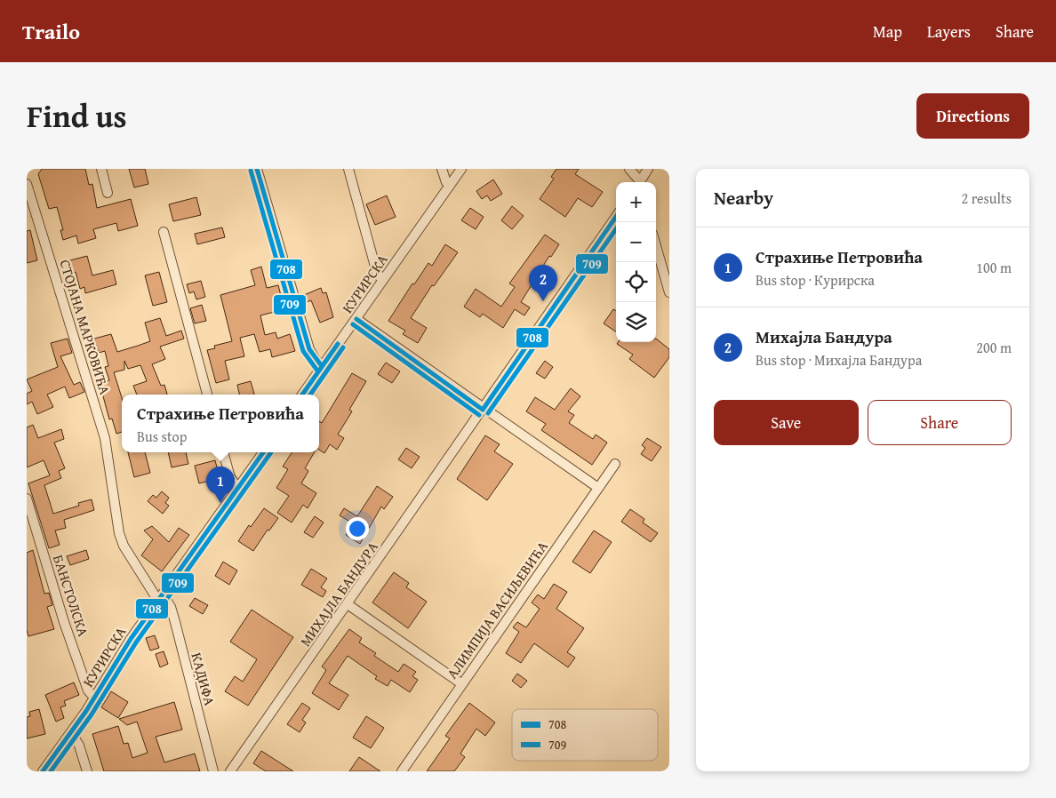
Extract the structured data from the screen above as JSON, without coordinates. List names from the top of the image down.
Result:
{
  "streets": {
    "street": [
      "КУРИРСКА",
      "СТОЈАНА МАРКОВИЋА",
      "МИХАЈЛА БАНДУРА",
      "БАНСТОЛСКА",
      "АЛИМПИЈА ВАСИЉЕВИЋА",
      "КАДИФА"
    ]
  },
  "crossings": [
    ["КУРИРСКА", "СТОЈАНА МАРКОВИЋА"],
    ["КУРИРСКА", "БАНСТОЛСКА"],
    ["КУРИРСКА", "КАДИФА"],
    ["СТОЈАНА МАРКОВИЋА", "КАДИФА"]
  ],
  "lines": ["transit line 708", "transit line 709"],
  "legend": ["708", "709"],
  "page": {
    "header": "Trailo",
    "nav": ["Map", "Layers", "Share"],
    "title": "Find us",
    "buttons": [
      "Directions",
      ["Save", "Share"]
    ],
    "heading": ["Nearby", "2 results"],
    "map_buttons": ["+", "−"],
    "list": [
      {
        "mark": "1",
        "name": "Страхиње Петровића",
        "note": "Bus stop · Курирска",
        "value": "100 m"
      },
      {
        "mark": "2",
        "name": "Михајла Бандура",
        "note": "Bus stop · Михајла Бандура",
        "value": "200 m"
      }
    ],
    "pins": ["2", "1"],
    "popup": ["Страхиње Петровића", "Bus stop"]
  }
}
